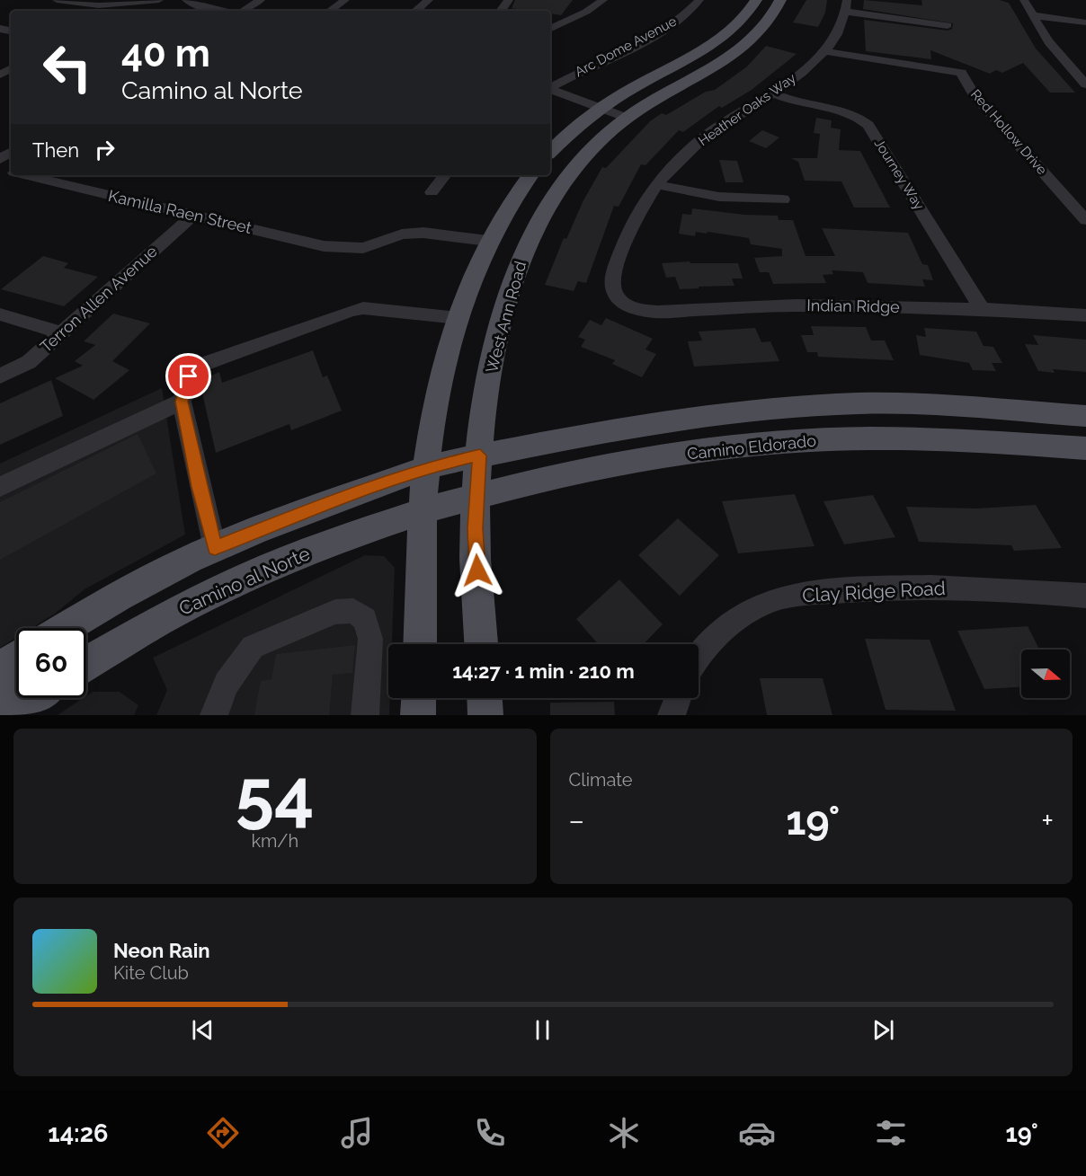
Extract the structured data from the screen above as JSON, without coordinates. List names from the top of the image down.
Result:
{
  "streets": {
    "main road": ["West Ann Road", "Camino Eldorado", "Camino al Norte"],
    "street": [
      "Arc Dome Avenue",
      "Heather Oaks Way",
      "Red Hollow Drive",
      "Journey Way",
      "Kamilla Raen Street",
      "Terron Allen Avenue",
      "Indian Ridge",
      "Clay Ridge Road"
    ]
  },
  "crossings": [
    ["Heather Oaks Way", "Red Hollow Drive"],
    ["Heather Oaks Way", "Journey Way"],
    ["Heather Oaks Way", "Indian Ridge"],
    ["Journey Way", "Indian Ridge"],
    ["Kamilla Raen Street", "Terron Allen Avenue"],
    ["West Ann Road", "Camino Eldorado"],
    ["Camino Eldorado", "Camino al Norte"]
  ],
  "north": "right",
  "page": {
    "turn": ["40 m", "Camino al Norte"],
    "then": "Then",
    "limit": "60",
    "trip": "14:27 · 1 min · 210 m",
    "tile": [
      ["54", "km/h"],
      "Climate"
    ],
    "heat": ["−", "19°", "+"],
    "song": ["Neon Rain", "Kite Club"],
    "tabs": ["14:26", "19°"]
  }
}
